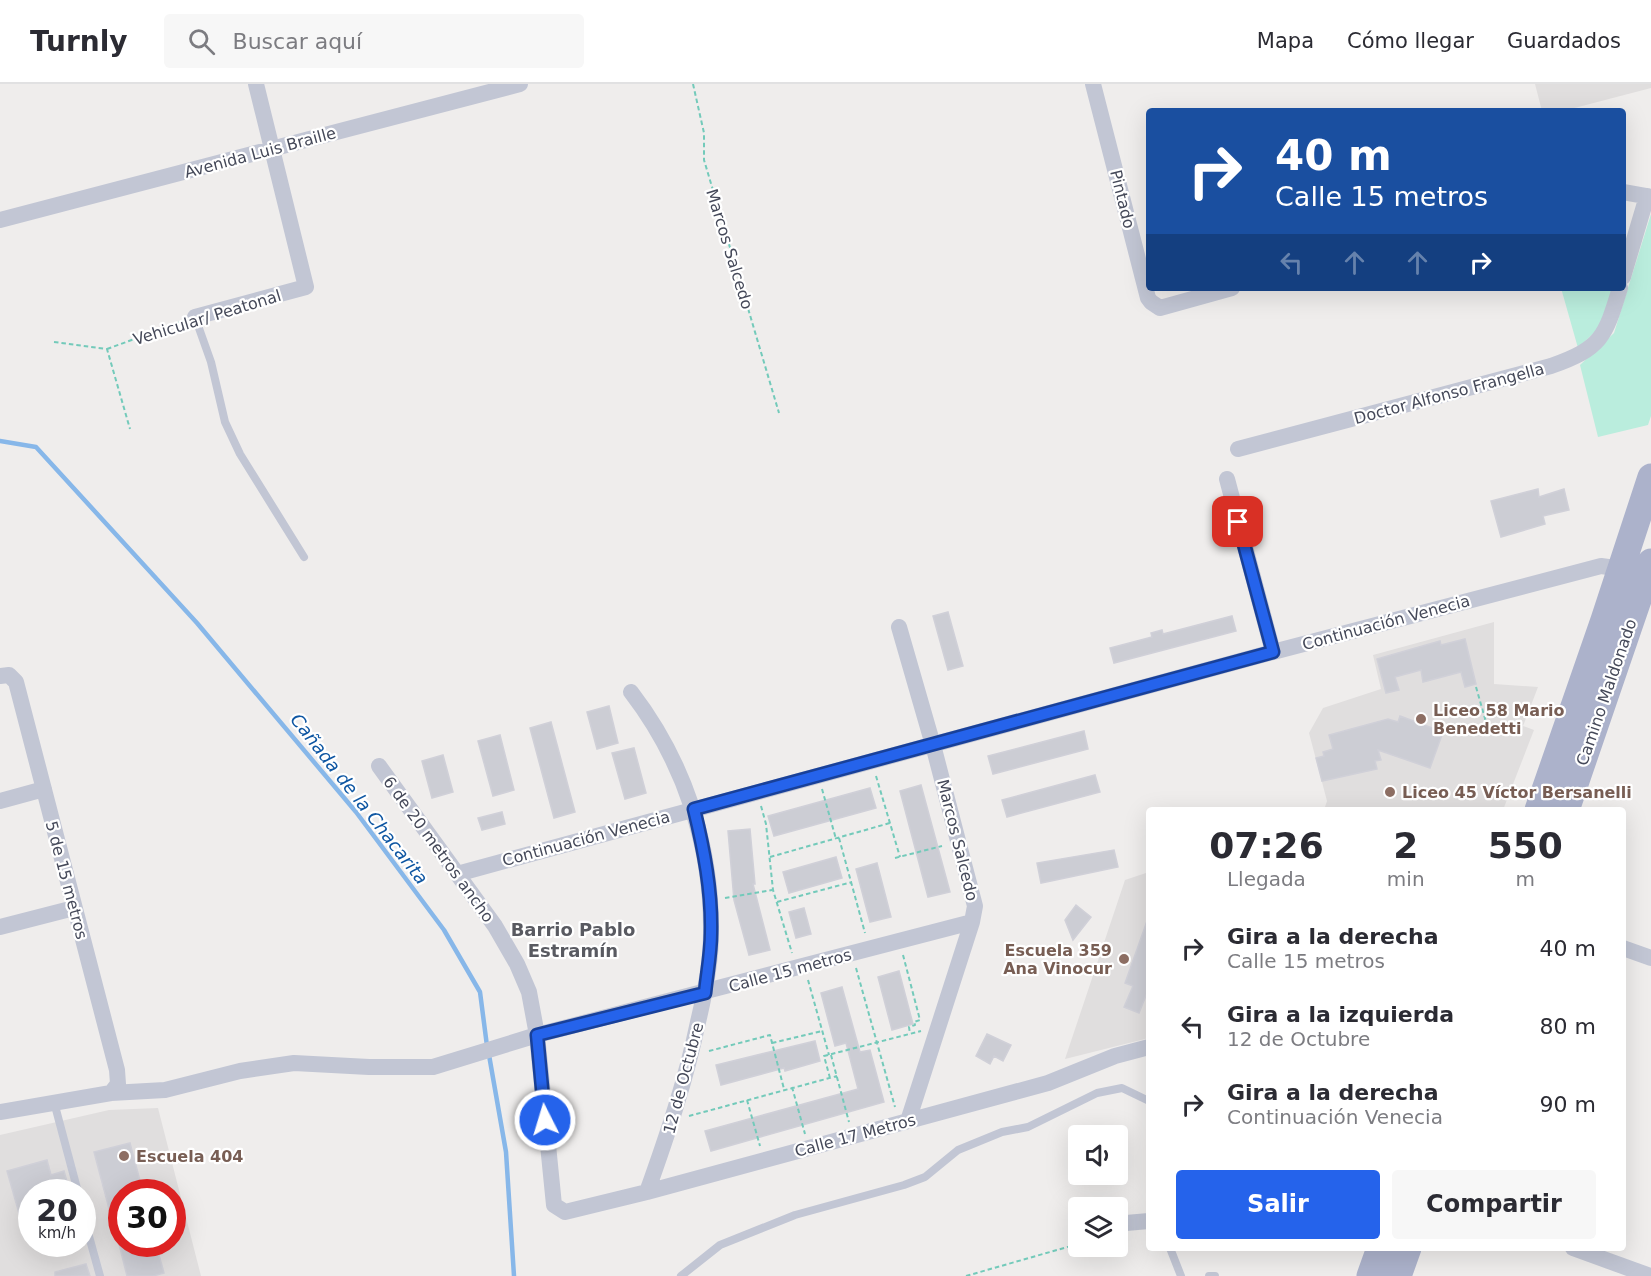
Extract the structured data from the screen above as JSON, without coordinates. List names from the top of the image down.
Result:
{
  "streets": {
    "main road": ["Camino Maldonado"],
    "street": [
      "Avenida Luis Braille",
      "Pintado",
      "Marcos Salcedo",
      "Vehicular/ Peatonal",
      "Doctor Alfonso Frangella",
      "Continuación Venecia",
      "6 de 20 metros ancho",
      "5 de 15 metros",
      "Calle 15 metros",
      "12 de Octubre",
      "Calle 17 Metros"
    ]
  },
  "crossings": [
    ["Avenida Luis Braille", "Vehicular/ Peatonal"],
    ["Marcos Salcedo", "Continuación Venecia"],
    ["Marcos Salcedo", "Calle 15 metros"],
    ["Marcos Salcedo", "Calle 17 Metros"],
    ["Continuación Venecia", "Camino Maldonado"],
    ["Continuación Venecia", "6 de 20 metros ancho"],
    ["Continuación Venecia", "12 de Octubre"],
    ["6 de 20 metros ancho", "Calle 15 metros"],
    ["6 de 20 metros ancho", "Calle 17 Metros"],
    ["5 de 15 metros", "Calle 15 metros"],
    ["Calle 15 metros", "12 de Octubre"],
    ["12 de Octubre", "Calle 17 Metros"]
  ],
  "districts": ["Barrio Pablo Estramín"],
  "water": ["Cañada de la Chacarita"],
  "places": [
    "Liceo 58 Mario Benedetti",
    "Liceo 45 Víctor Bersanelli",
    "Escuela 359 Ana Vinocur",
    "Escuela 404"
  ],
  "page": {
    "header": "Turnly",
    "search": "Buscar aquí",
    "nav": ["Mapa", "Cómo llegar", "Guardados"],
    "turn": ["40 m", "Calle 15 metros"],
    "eta": [
      "07:26",
      "Llegada",
      "2",
      "min",
      "550",
      "m"
    ],
    "list": [
      {
        "name": "Gira a la derecha",
        "note": "Calle 15 metros",
        "value": "40 m"
      },
      {
        "name": "Gira a la izquierda",
        "note": "12 de Octubre",
        "value": "80 m"
      },
      {
        "name": "Gira a la derecha",
        "note": "Continuación Venecia",
        "value": "90 m"
      }
    ],
    "buttons": ["Salir", "Compartir"],
    "speed": "20 km/h",
    "limit": "30"
  }
}
